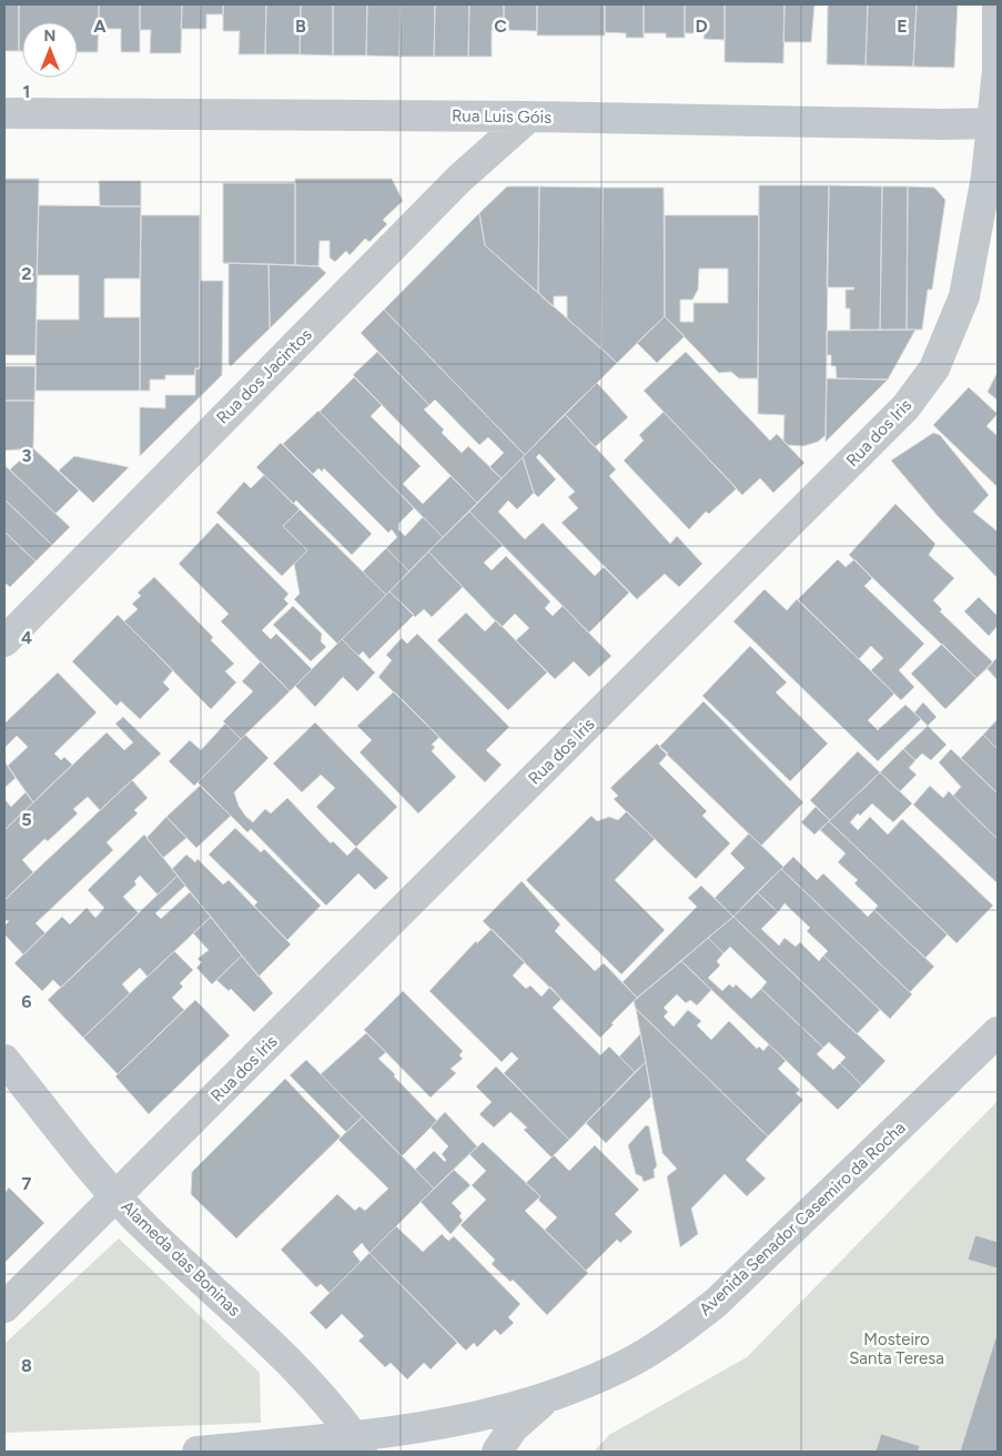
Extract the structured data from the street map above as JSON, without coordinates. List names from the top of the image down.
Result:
{
  "streets": {
    "street": [
      "Rua Luis Góis",
      "Rua dos Jacintos",
      "Rua dos Iris",
      "Avenida Senador Casemiro da Rocha",
      "Alameda das Boninas"
    ]
  },
  "crossings": [
    ["Rua Luis Góis", "Rua dos Jacintos"],
    ["Rua Luis Góis", "Rua dos Iris"],
    ["Rua dos Iris", "Alameda das Boninas"],
    ["Avenida Senador Casemiro da Rocha", "Alameda das Boninas"]
  ],
  "parks": ["Mosteiro Santa Teresa"],
  "north": "top",
  "grid": {
    "columns": [
      "A",
      "B",
      "C",
      "D",
      "E"
    ],
    "rows": [
      "1",
      "2",
      "3",
      "4",
      "5",
      "6",
      "7",
      "8"
    ]
  }
}
